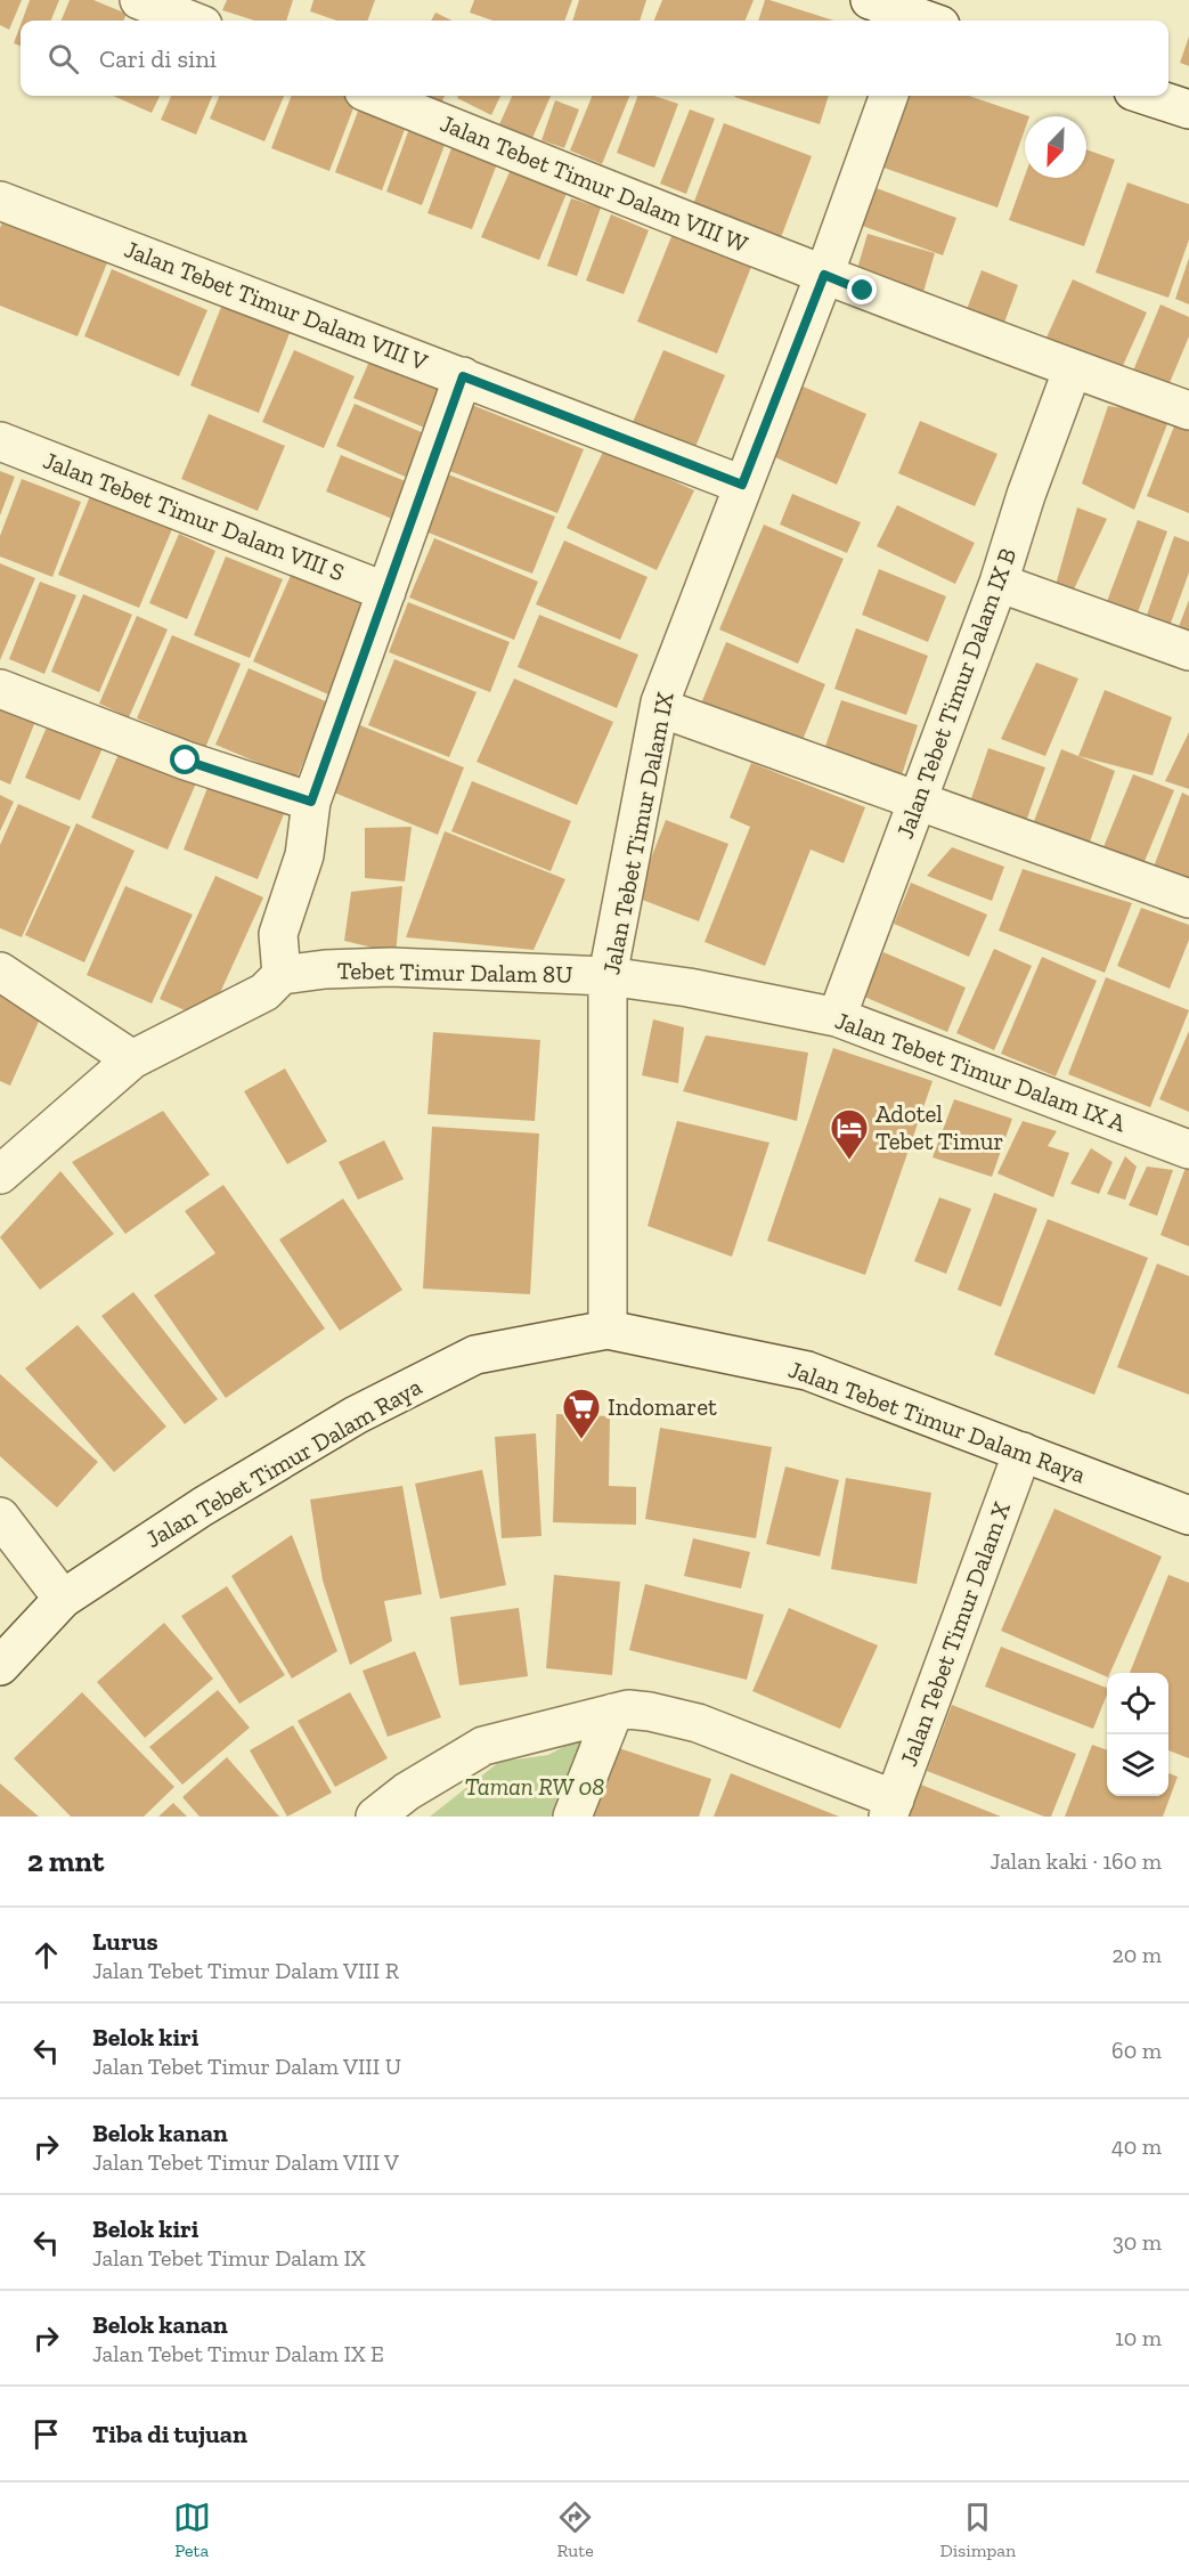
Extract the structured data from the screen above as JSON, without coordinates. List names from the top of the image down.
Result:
{
  "streets": {
    "street": [
      "Jalan Tebet Timur Dalam VIII W",
      "Jalan Tebet Timur Dalam VIII V",
      "Jalan Tebet Timur Dalam VIII S",
      "Jalan Tebet Timur Dalam IX B",
      "Jalan Tebet Timur Dalam IX",
      "Tebet Timur Dalam 8U",
      "Jalan Tebet Timur Dalam IX A",
      "Jalan Tebet Timur Dalam Raya",
      "Jalan Tebet Timur Dalam X"
    ]
  },
  "crossings": [
    ["Jalan Tebet Timur Dalam VIII W", "Jalan Tebet Timur Dalam IX B"],
    ["Jalan Tebet Timur Dalam VIII W", "Jalan Tebet Timur Dalam IX"],
    ["Jalan Tebet Timur Dalam VIII V", "Jalan Tebet Timur Dalam IX"],
    ["Jalan Tebet Timur Dalam IX B", "Jalan Tebet Timur Dalam IX A"],
    ["Jalan Tebet Timur Dalam IX", "Tebet Timur Dalam 8U"],
    ["Jalan Tebet Timur Dalam IX", "Jalan Tebet Timur Dalam IX A"],
    ["Jalan Tebet Timur Dalam IX", "Jalan Tebet Timur Dalam Raya"],
    ["Tebet Timur Dalam 8U", "Jalan Tebet Timur Dalam IX A"],
    ["Jalan Tebet Timur Dalam Raya", "Jalan Tebet Timur Dalam X"]
  ],
  "parks": ["Taman RW 08"],
  "places": {
    "hotel": ["Adotel Tebet Timur"],
    "supermarket": ["Indomaret"]
  },
  "north": "bottom left",
  "page": {
    "search": "Cari di sini",
    "heading": ["2 mnt", "Jalan kaki · 160 m"],
    "list": [
      ["Lurus", "Jalan Tebet Timur Dalam VIII R", "20 m"],
      ["Belok kiri", "Jalan Tebet Timur Dalam VIII U", "60 m"],
      ["Belok kanan", "Jalan Tebet Timur Dalam VIII V", "40 m"],
      ["Belok kiri", "Jalan Tebet Timur Dalam IX", "30 m"],
      ["Belok kanan", "Jalan Tebet Timur Dalam IX E", "10 m"],
      "Tiba di tujuan"
    ],
    "nav": ["Peta", "Rute", "Disimpan"]
  }
}
